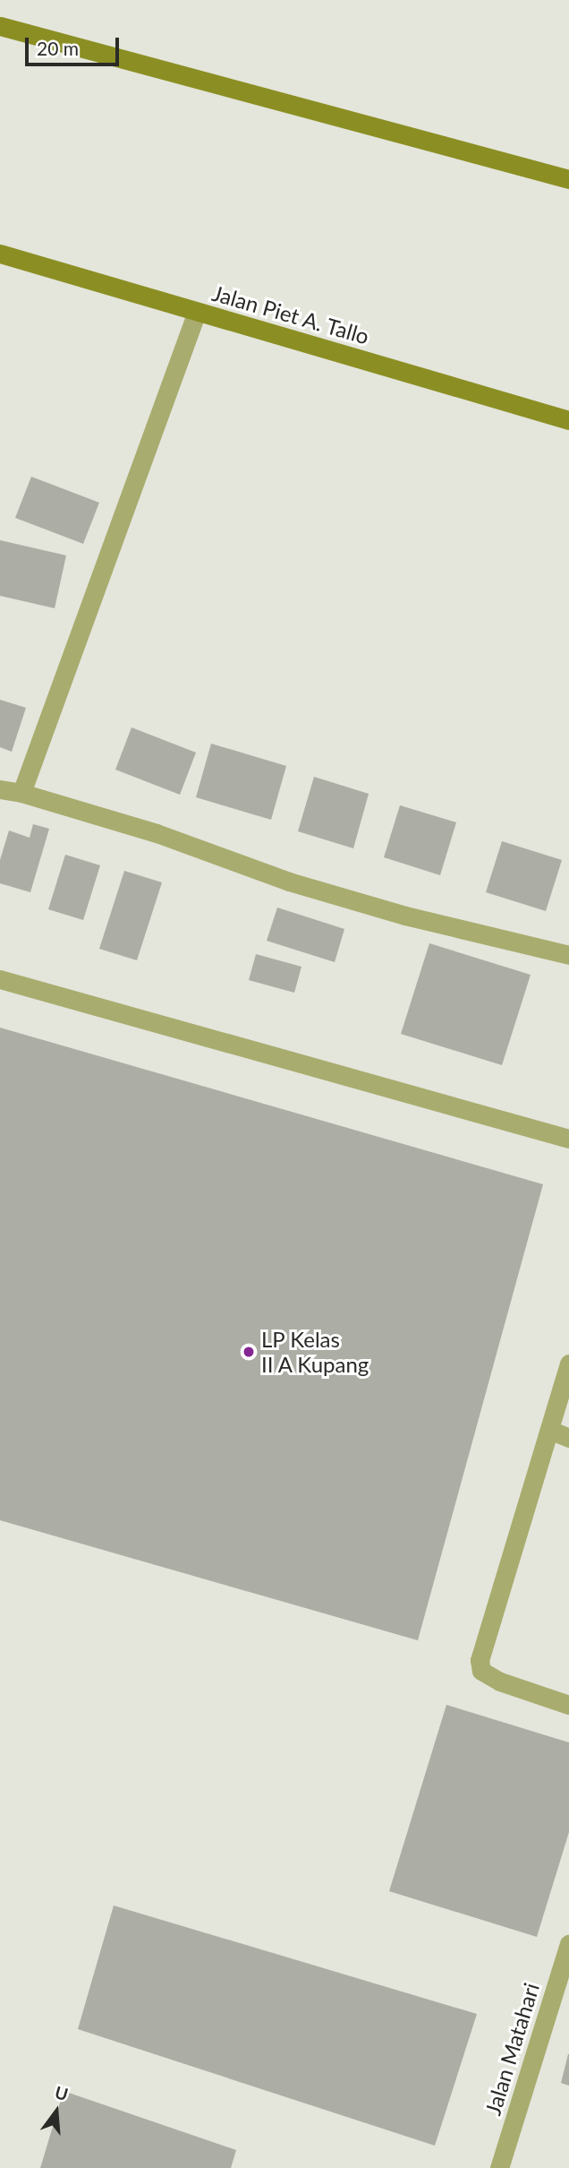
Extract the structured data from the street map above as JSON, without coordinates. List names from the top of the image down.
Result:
{
  "streets": {
    "main road": ["Jalan Piet A. Tallo"],
    "street": ["Jalan Matahari"]
  },
  "places": ["LP Kelas II A Kupang"],
  "scale_bar": "20 m",
  "north": "top"
}
